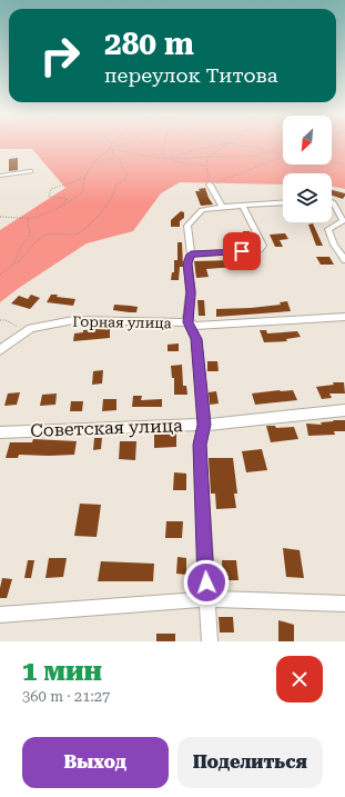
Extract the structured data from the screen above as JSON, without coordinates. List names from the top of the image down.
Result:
{
  "streets": {
    "street": ["Горная улица", "Советская улица"]
  },
  "north": "bottom left",
  "page": {
    "turn": ["280 m", "переулок Титова"],
    "heading": ["1 мин", "360 m · 21:27"],
    "buttons": ["Выход", "Поделиться"]
  }
}
